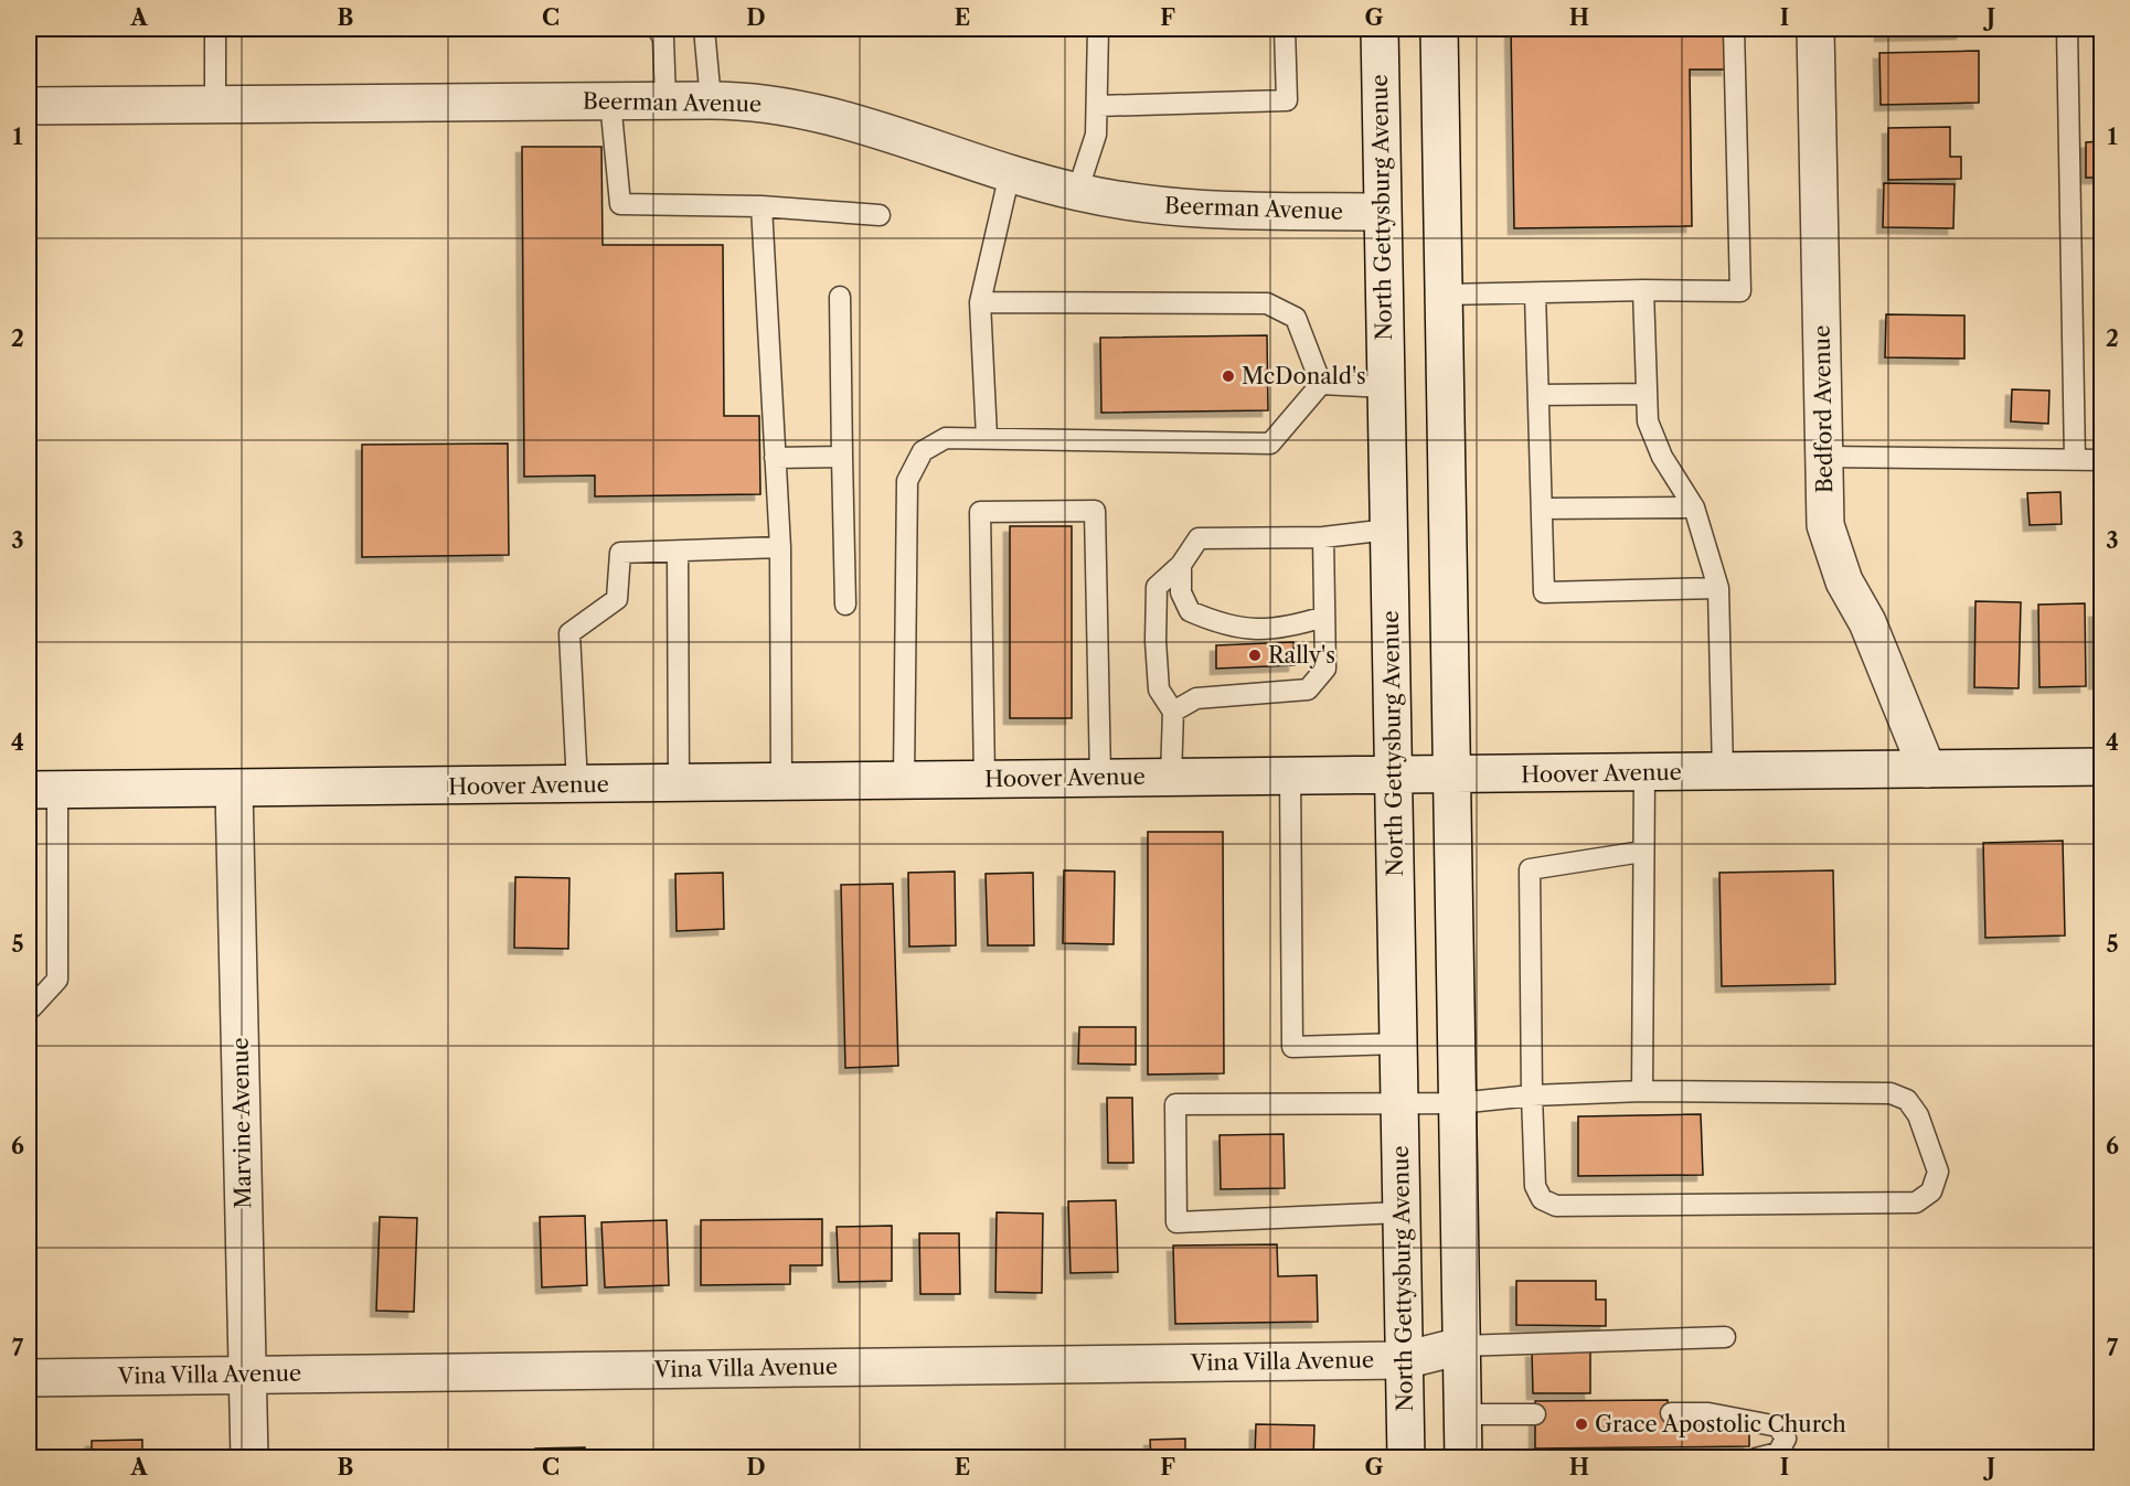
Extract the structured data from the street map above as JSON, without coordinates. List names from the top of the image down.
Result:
{
  "streets": {
    "street": [
      "Beerman Avenue",
      "North Gettysburg Avenue",
      "Bedford Avenue",
      "Hoover Avenue",
      "Marvine Avenue",
      "Vina Villa Avenue"
    ]
  },
  "crossings": [
    ["Beerman Avenue", "North Gettysburg Avenue"],
    ["North Gettysburg Avenue", "Hoover Avenue"],
    ["North Gettysburg Avenue", "Vina Villa Avenue"],
    ["Bedford Avenue", "Hoover Avenue"],
    ["Hoover Avenue", "Marvine Avenue"],
    ["Marvine Avenue", "Vina Villa Avenue"]
  ],
  "places": ["McDonald's", "Rally's", "Grace Apostolic Church"],
  "grid": {
    "columns": [
      "A",
      "B",
      "C",
      "D",
      "E",
      "F",
      "G",
      "H",
      "I",
      "J"
    ],
    "rows": [
      "1",
      "2",
      "3",
      "4",
      "5",
      "6",
      "7"
    ]
  }
}
